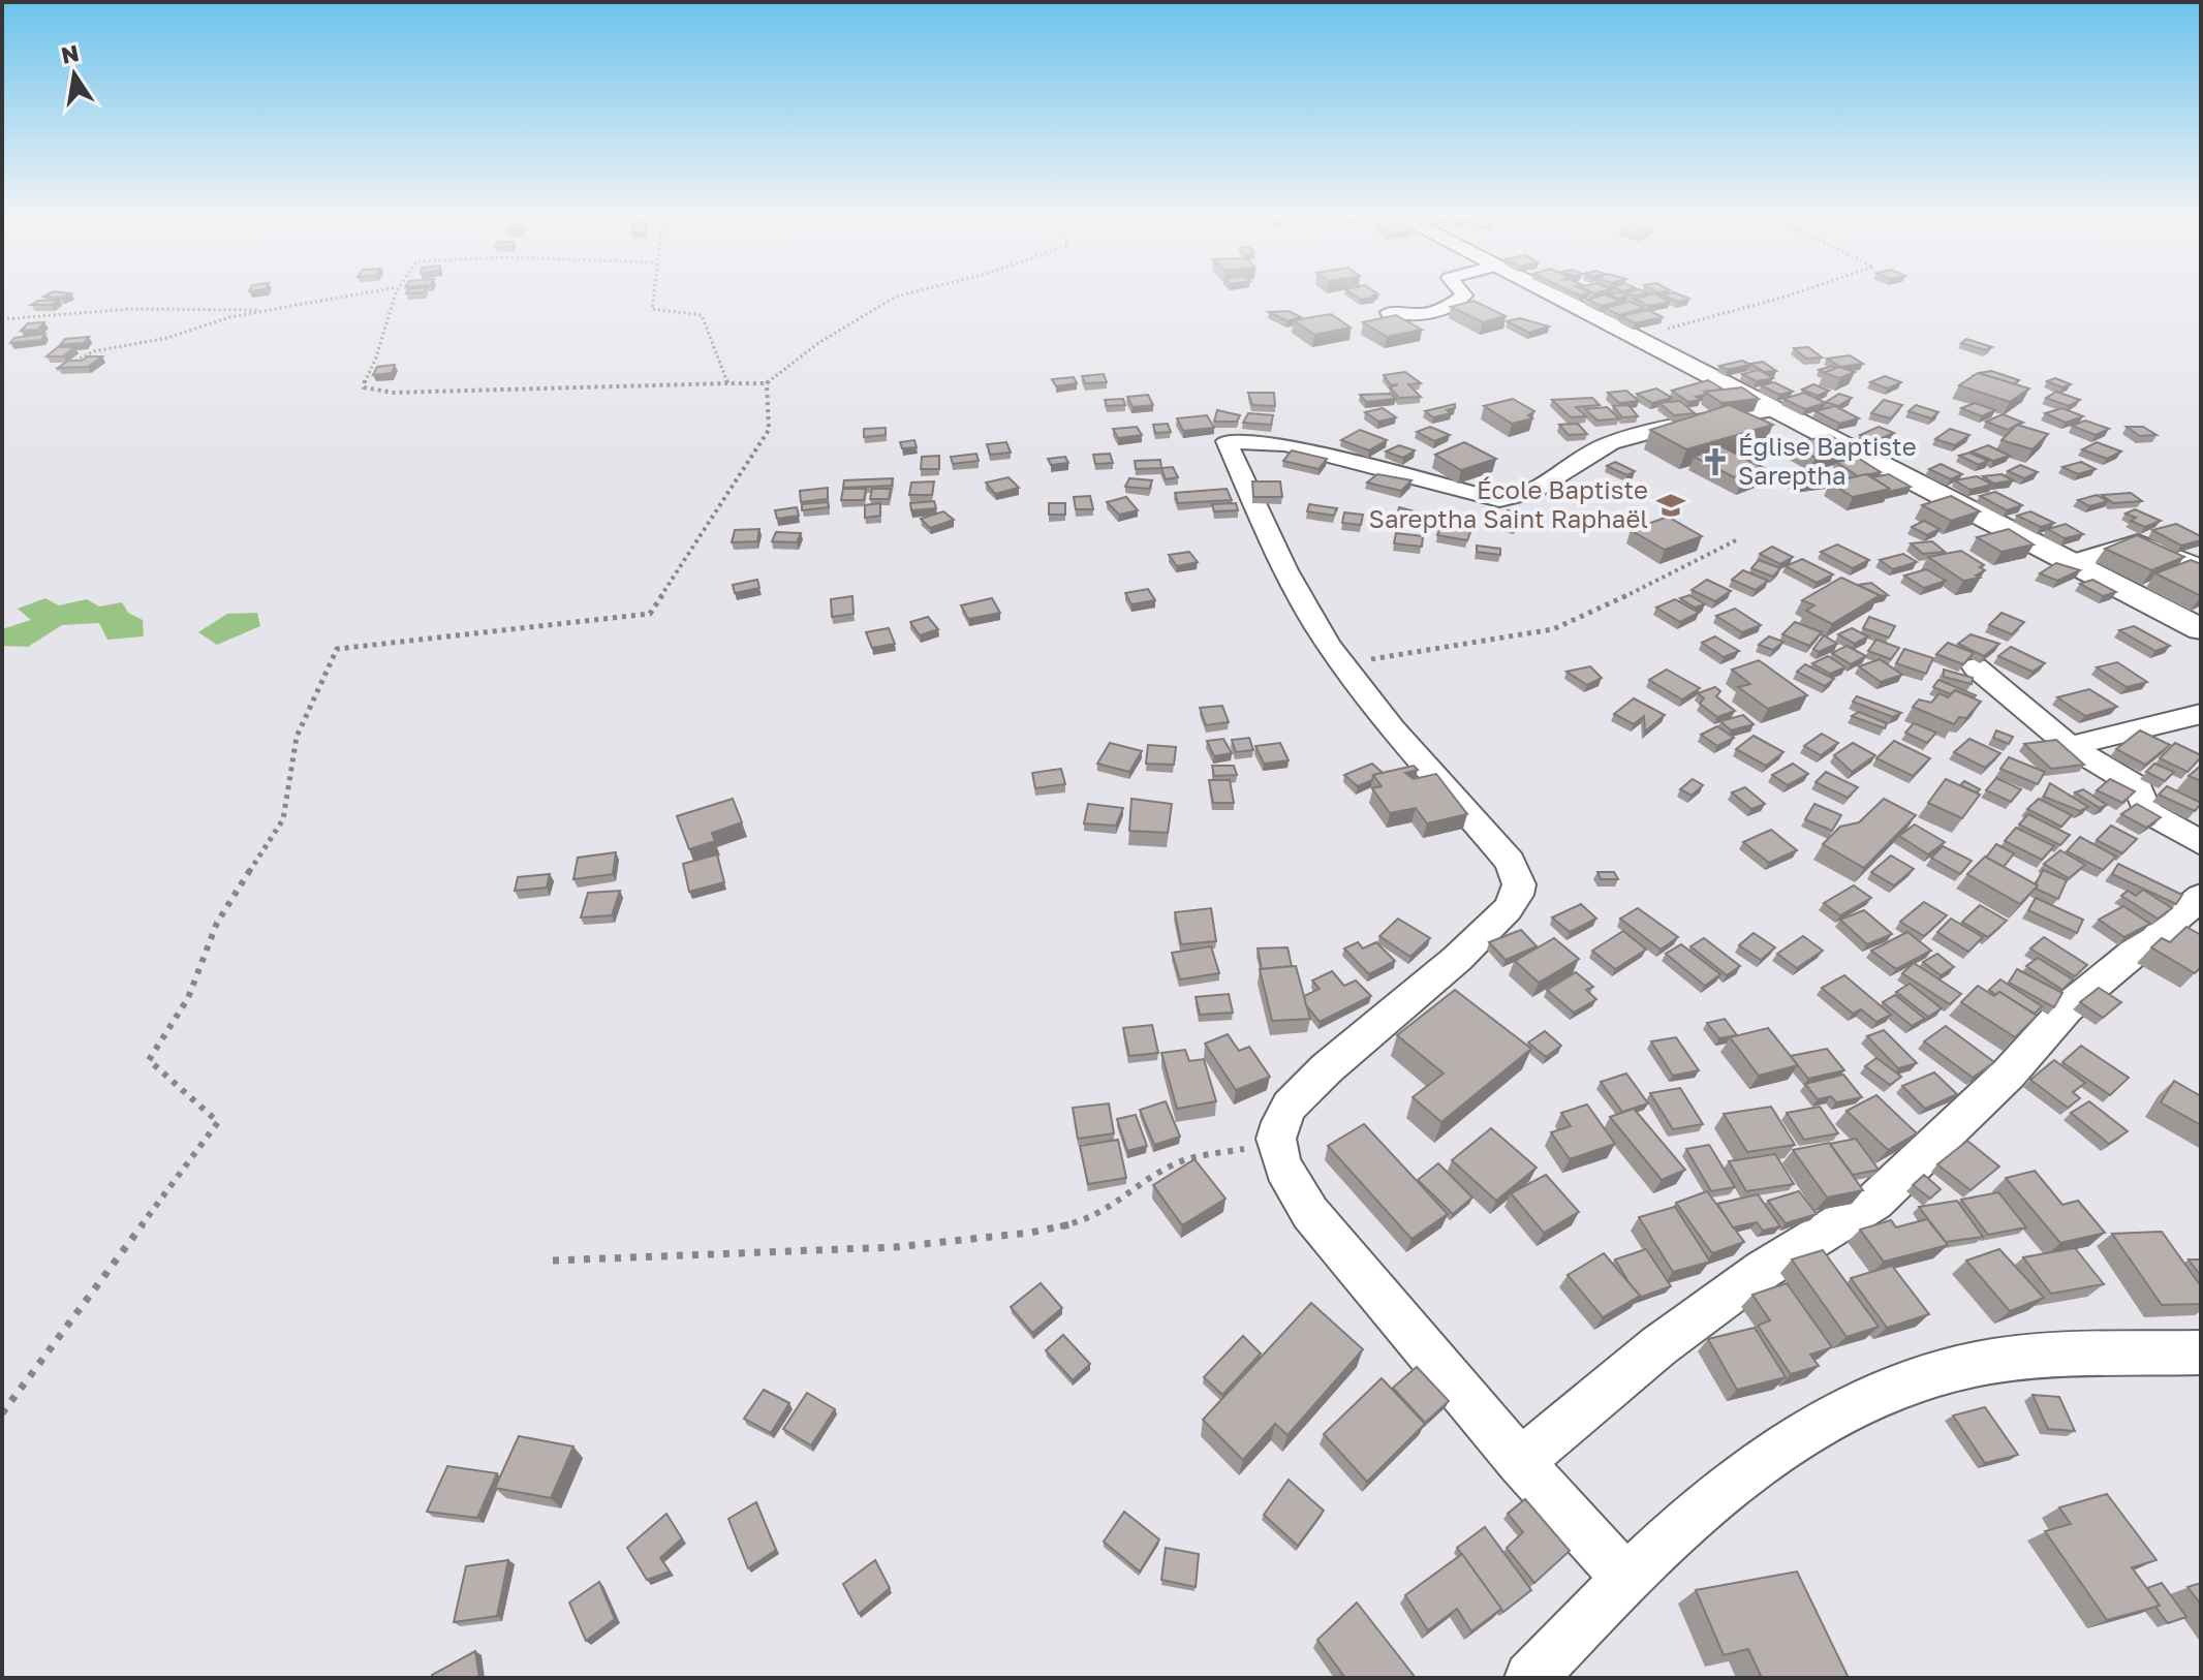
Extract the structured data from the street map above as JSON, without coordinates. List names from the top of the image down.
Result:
{
  "places": {
    "church": ["Église Baptiste Sareptha"],
    "school or university": ["École Baptiste Sareptha Saint Raphaël"]
  },
  "north": "top"
}
